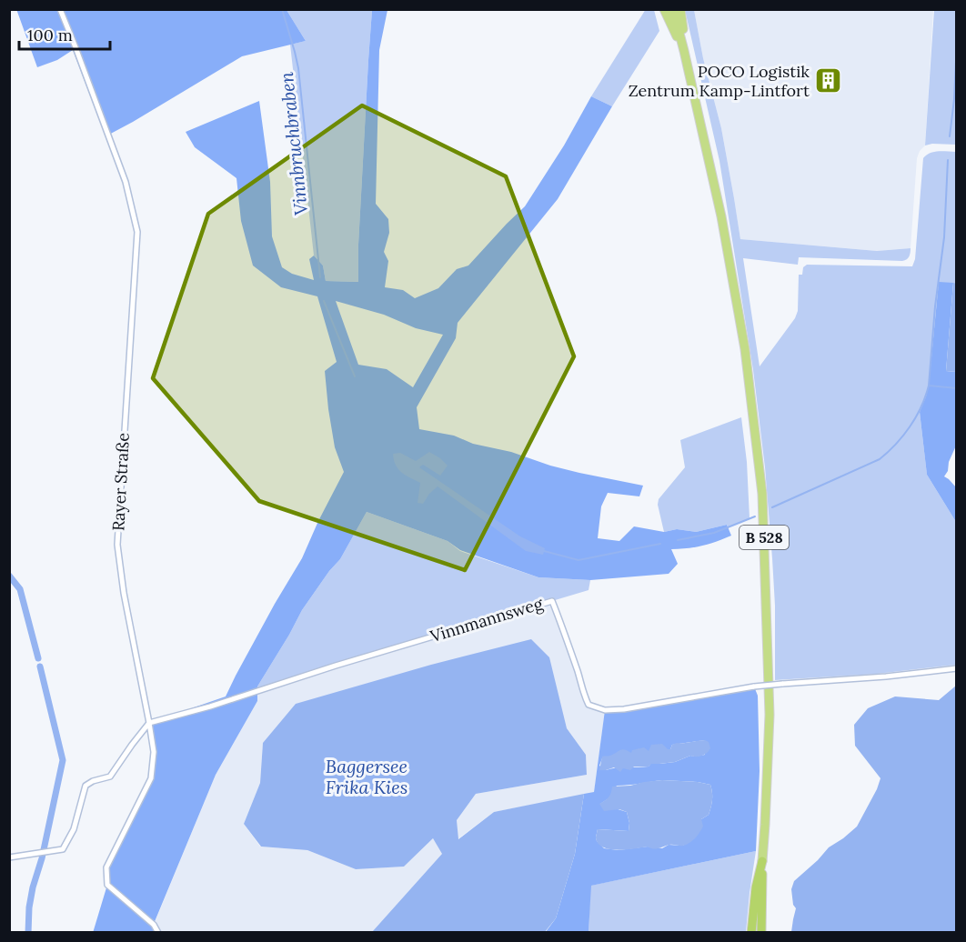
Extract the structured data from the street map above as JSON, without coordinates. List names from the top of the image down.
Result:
{
  "streets": {
    "highway": ["B 528"],
    "street": ["Rayer Straße", "Vinnmannsweg"]
  },
  "crossings": [
    ["Rayer Straße", "Vinnmannsweg"]
  ],
  "water": ["Vinnbruchbraben", "Baggersee Frika Kies"],
  "places": {
    "building": ["POCO Logistik Zentrum Kamp-Lintfort"]
  },
  "scale_bar": "100 m"
}
